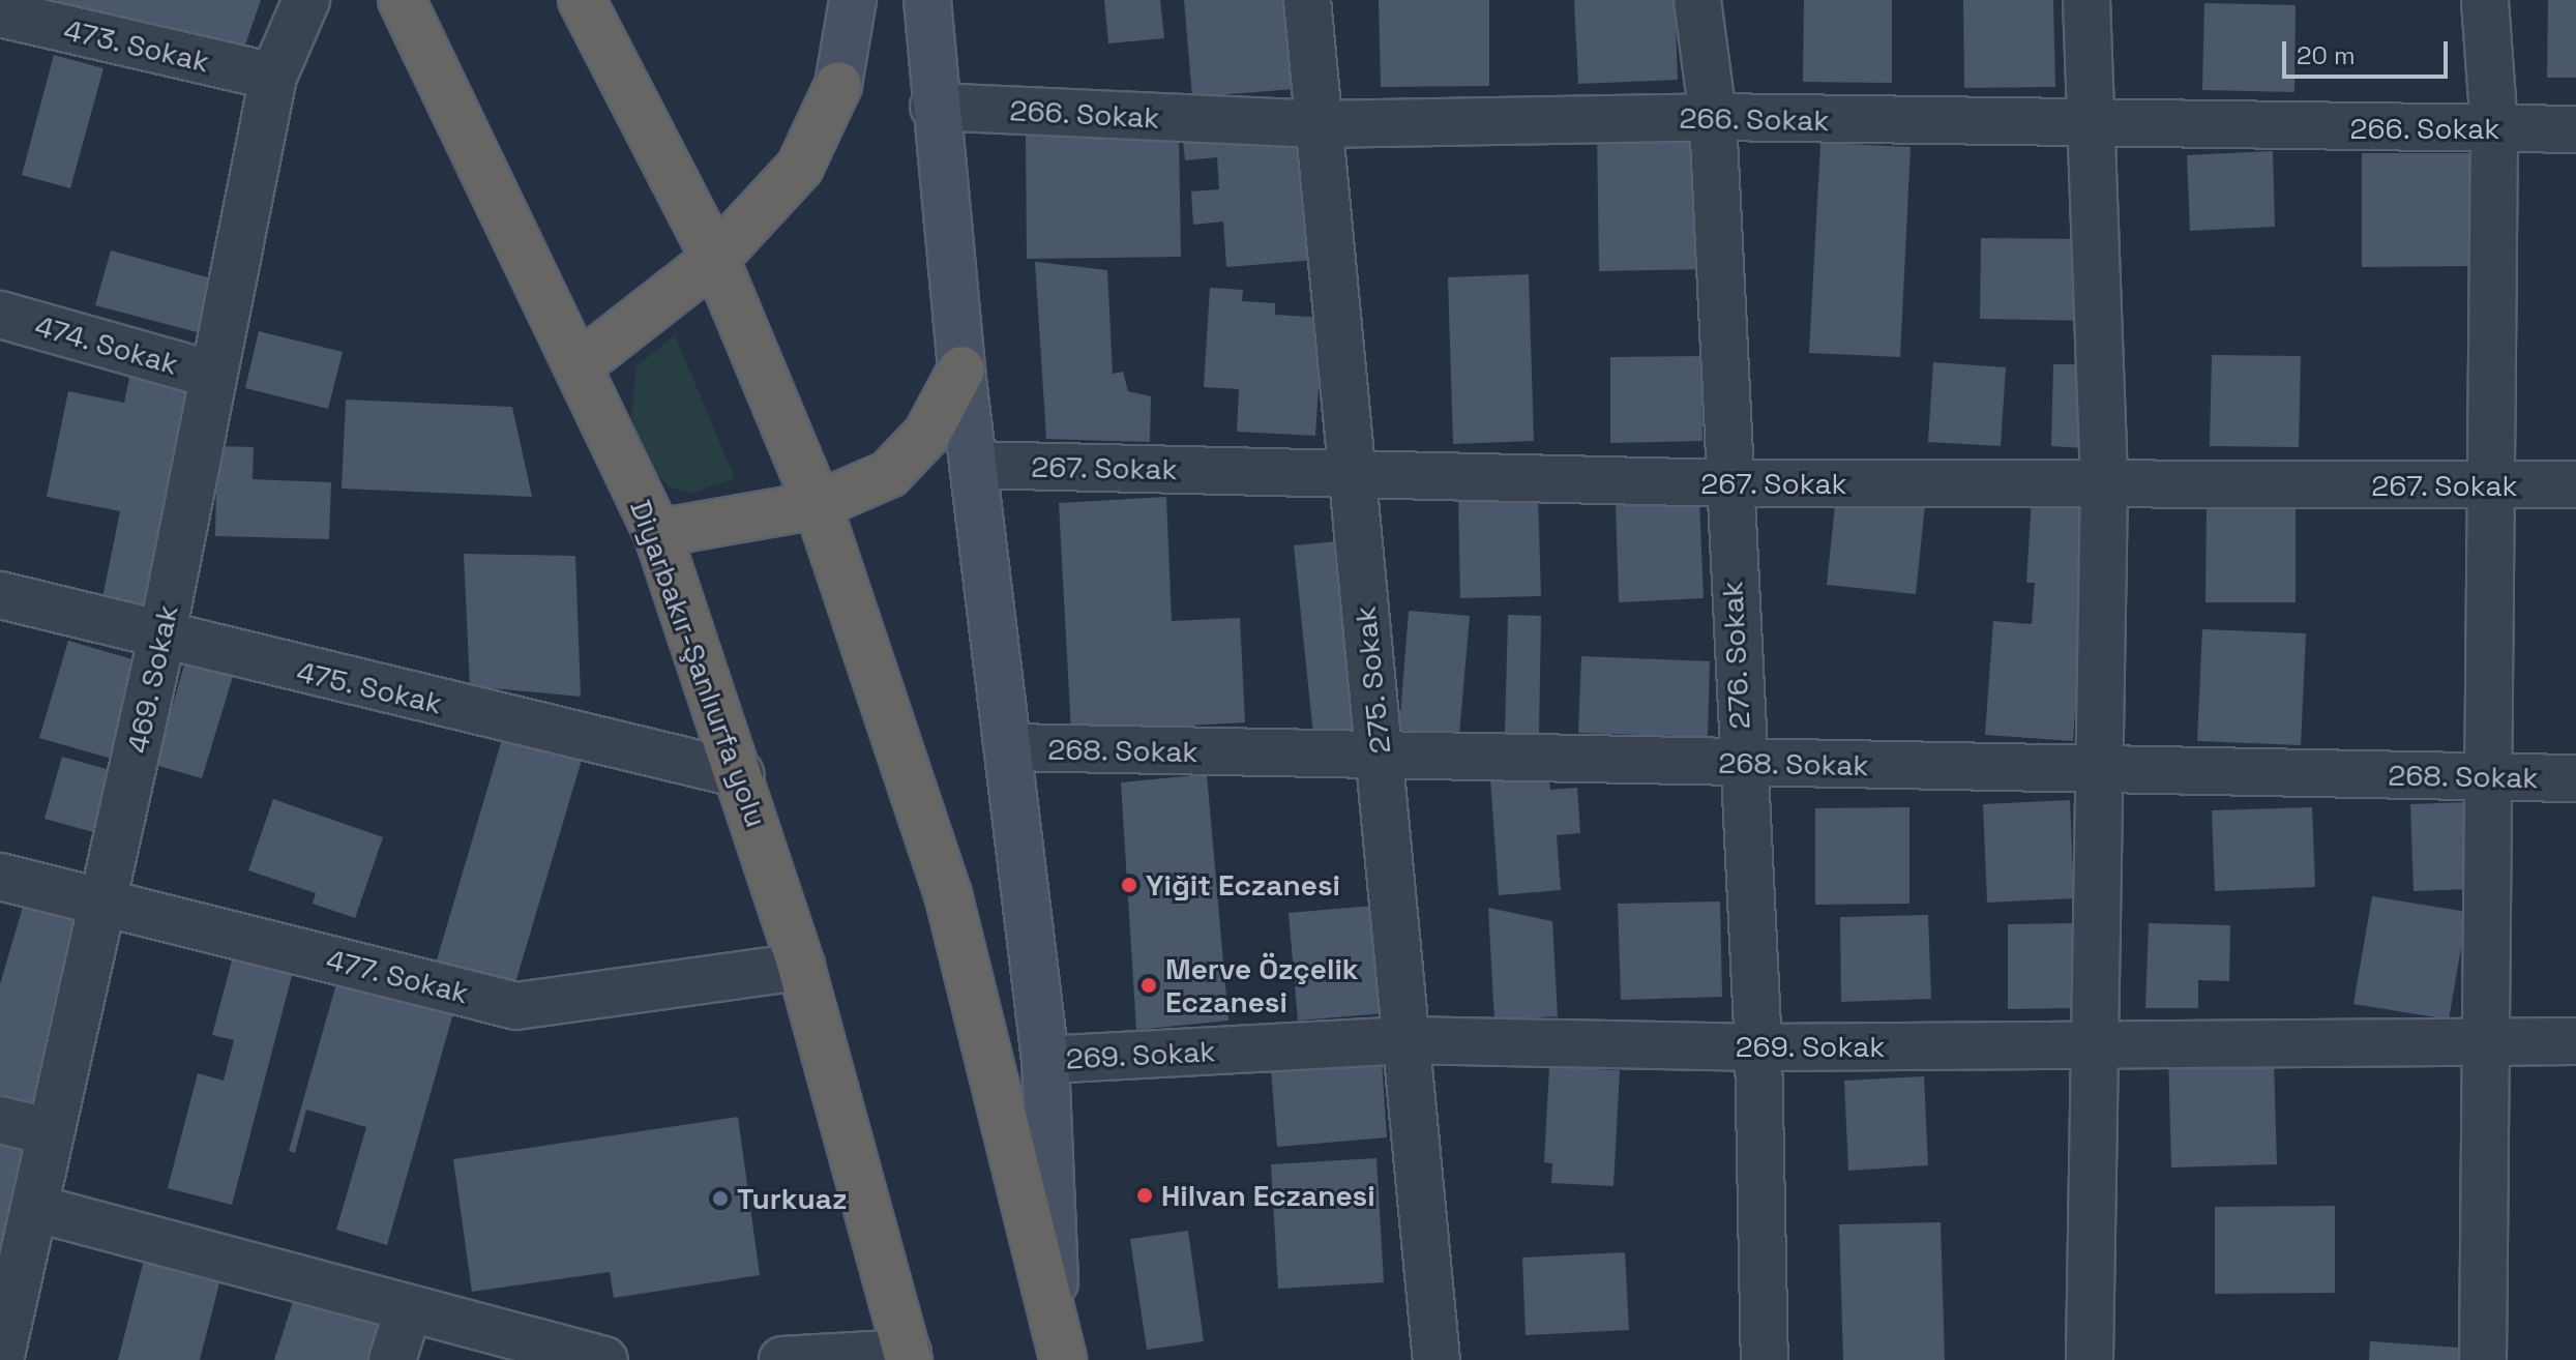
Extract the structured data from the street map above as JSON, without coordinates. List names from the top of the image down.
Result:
{
  "streets": {
    "highway": ["Diyarbakır-Şanlıurfa yolu"],
    "street": [
      "473. Sokak",
      "266. Sokak",
      "474. Sokak",
      "267. Sokak",
      "276. Sokak",
      "469. Sokak",
      "275. Sokak",
      "475. Sokak",
      "268. Sokak",
      "477. Sokak",
      "269. Sokak"
    ]
  },
  "crossings": [
    ["473. Sokak", "469. Sokak"],
    ["266. Sokak", "276. Sokak"],
    ["266. Sokak", "275. Sokak"],
    ["474. Sokak", "469. Sokak"],
    ["267. Sokak", "276. Sokak"],
    ["267. Sokak", "275. Sokak"],
    ["276. Sokak", "268. Sokak"],
    ["276. Sokak", "269. Sokak"],
    ["Diyarbakır-Şanlıurfa yolu", "475. Sokak"],
    ["Diyarbakır-Şanlıurfa yolu", "477. Sokak"],
    ["469. Sokak", "475. Sokak"],
    ["469. Sokak", "477. Sokak"],
    ["275. Sokak", "268. Sokak"],
    ["275. Sokak", "269. Sokak"]
  ],
  "places": [
    "Yiğit Eczanesi",
    "Merve Özçelik Eczanesi",
    "Hilvan Eczanesi",
    "Turkuaz"
  ],
  "scale_bar": "20 m"
}
